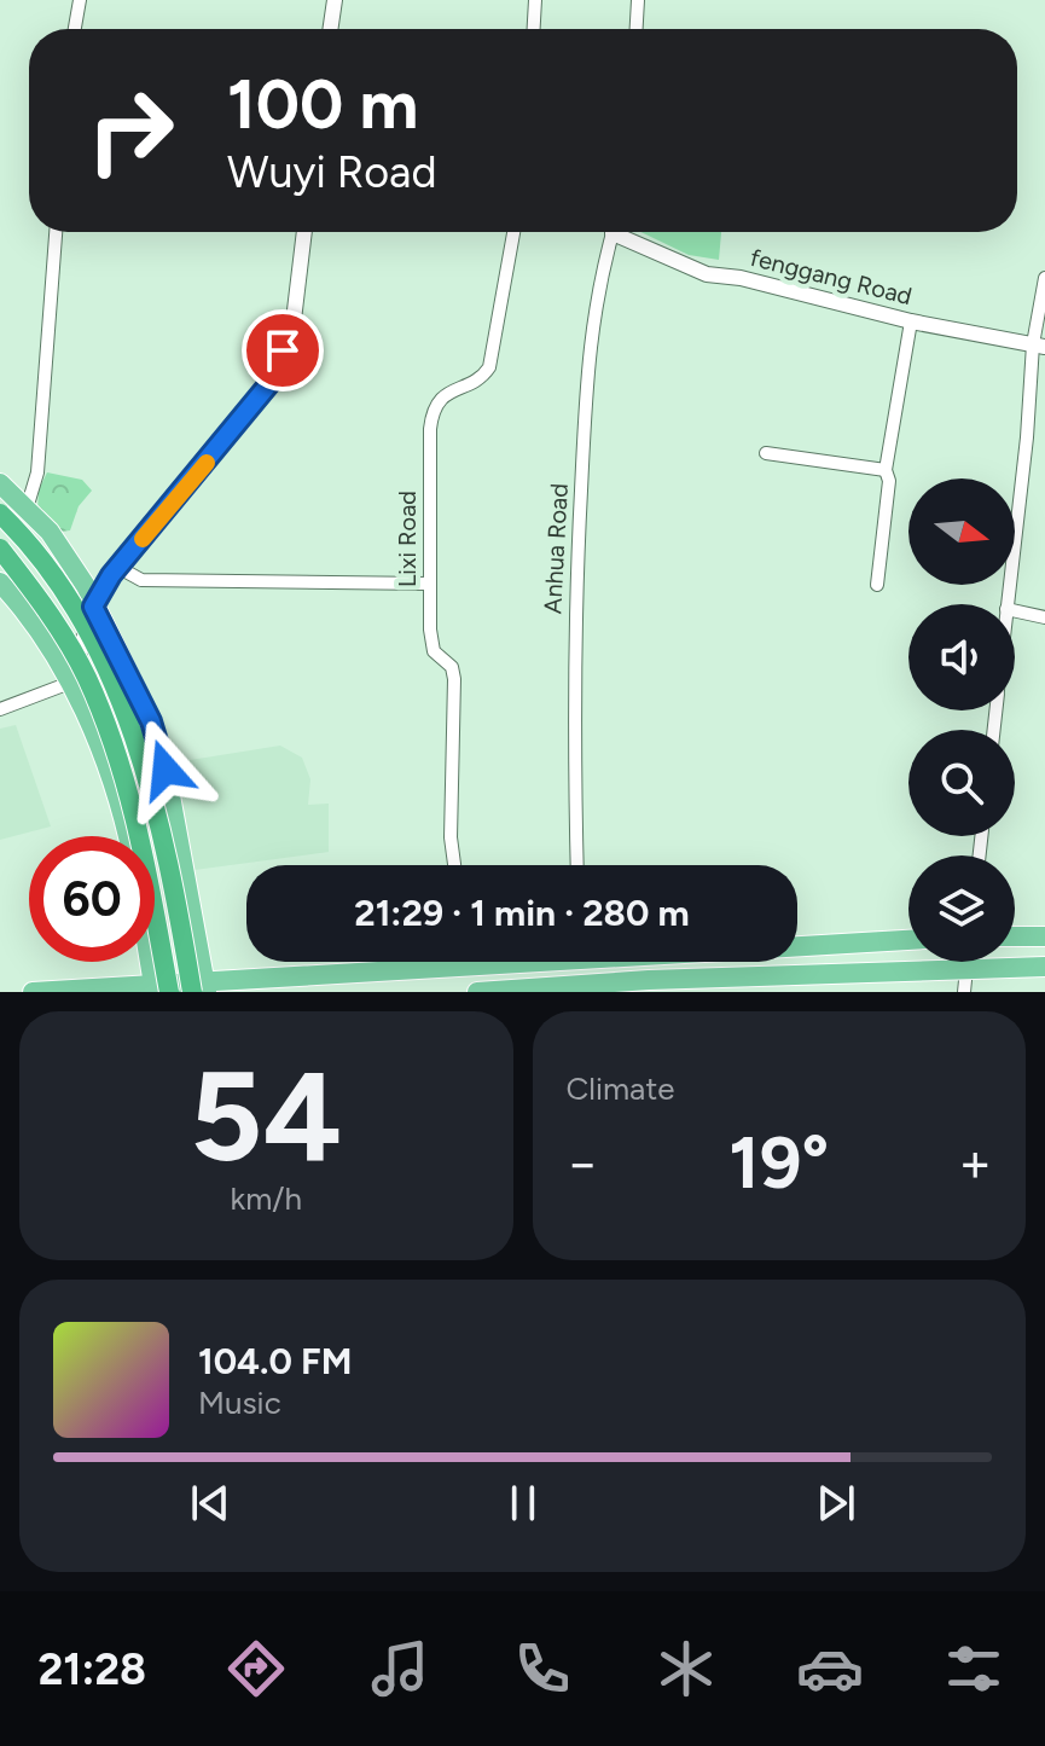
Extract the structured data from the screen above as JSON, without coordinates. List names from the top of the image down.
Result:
{
  "streets": {
    "street": ["fenggang Road", "Lixi Road", "Anhua Road"]
  },
  "north": "right",
  "page": {
    "turn": ["100 m", "Wuyi Road"],
    "limit": "60",
    "trip": "21:29 · 1 min · 280 m",
    "tile": [
      ["54", "km/h"],
      "Climate"
    ],
    "heat": ["−", "19°", "+"],
    "song": ["104.0 FM", "Music"],
    "tabs": "21:28"
  }
}
